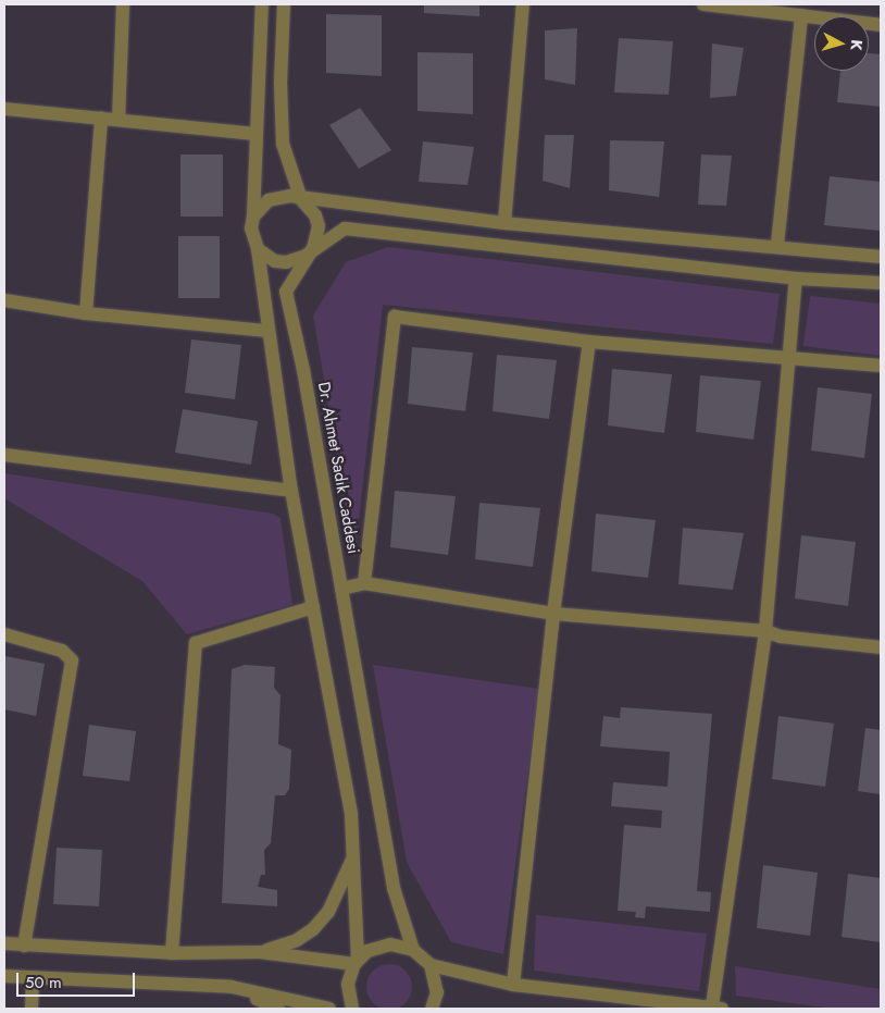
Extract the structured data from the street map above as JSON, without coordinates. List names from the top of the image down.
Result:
{
  "streets": {
    "street": ["Dr. Ahmet Sadık Caddesi"]
  },
  "scale_bar": "50 m",
  "north": "right"
}
